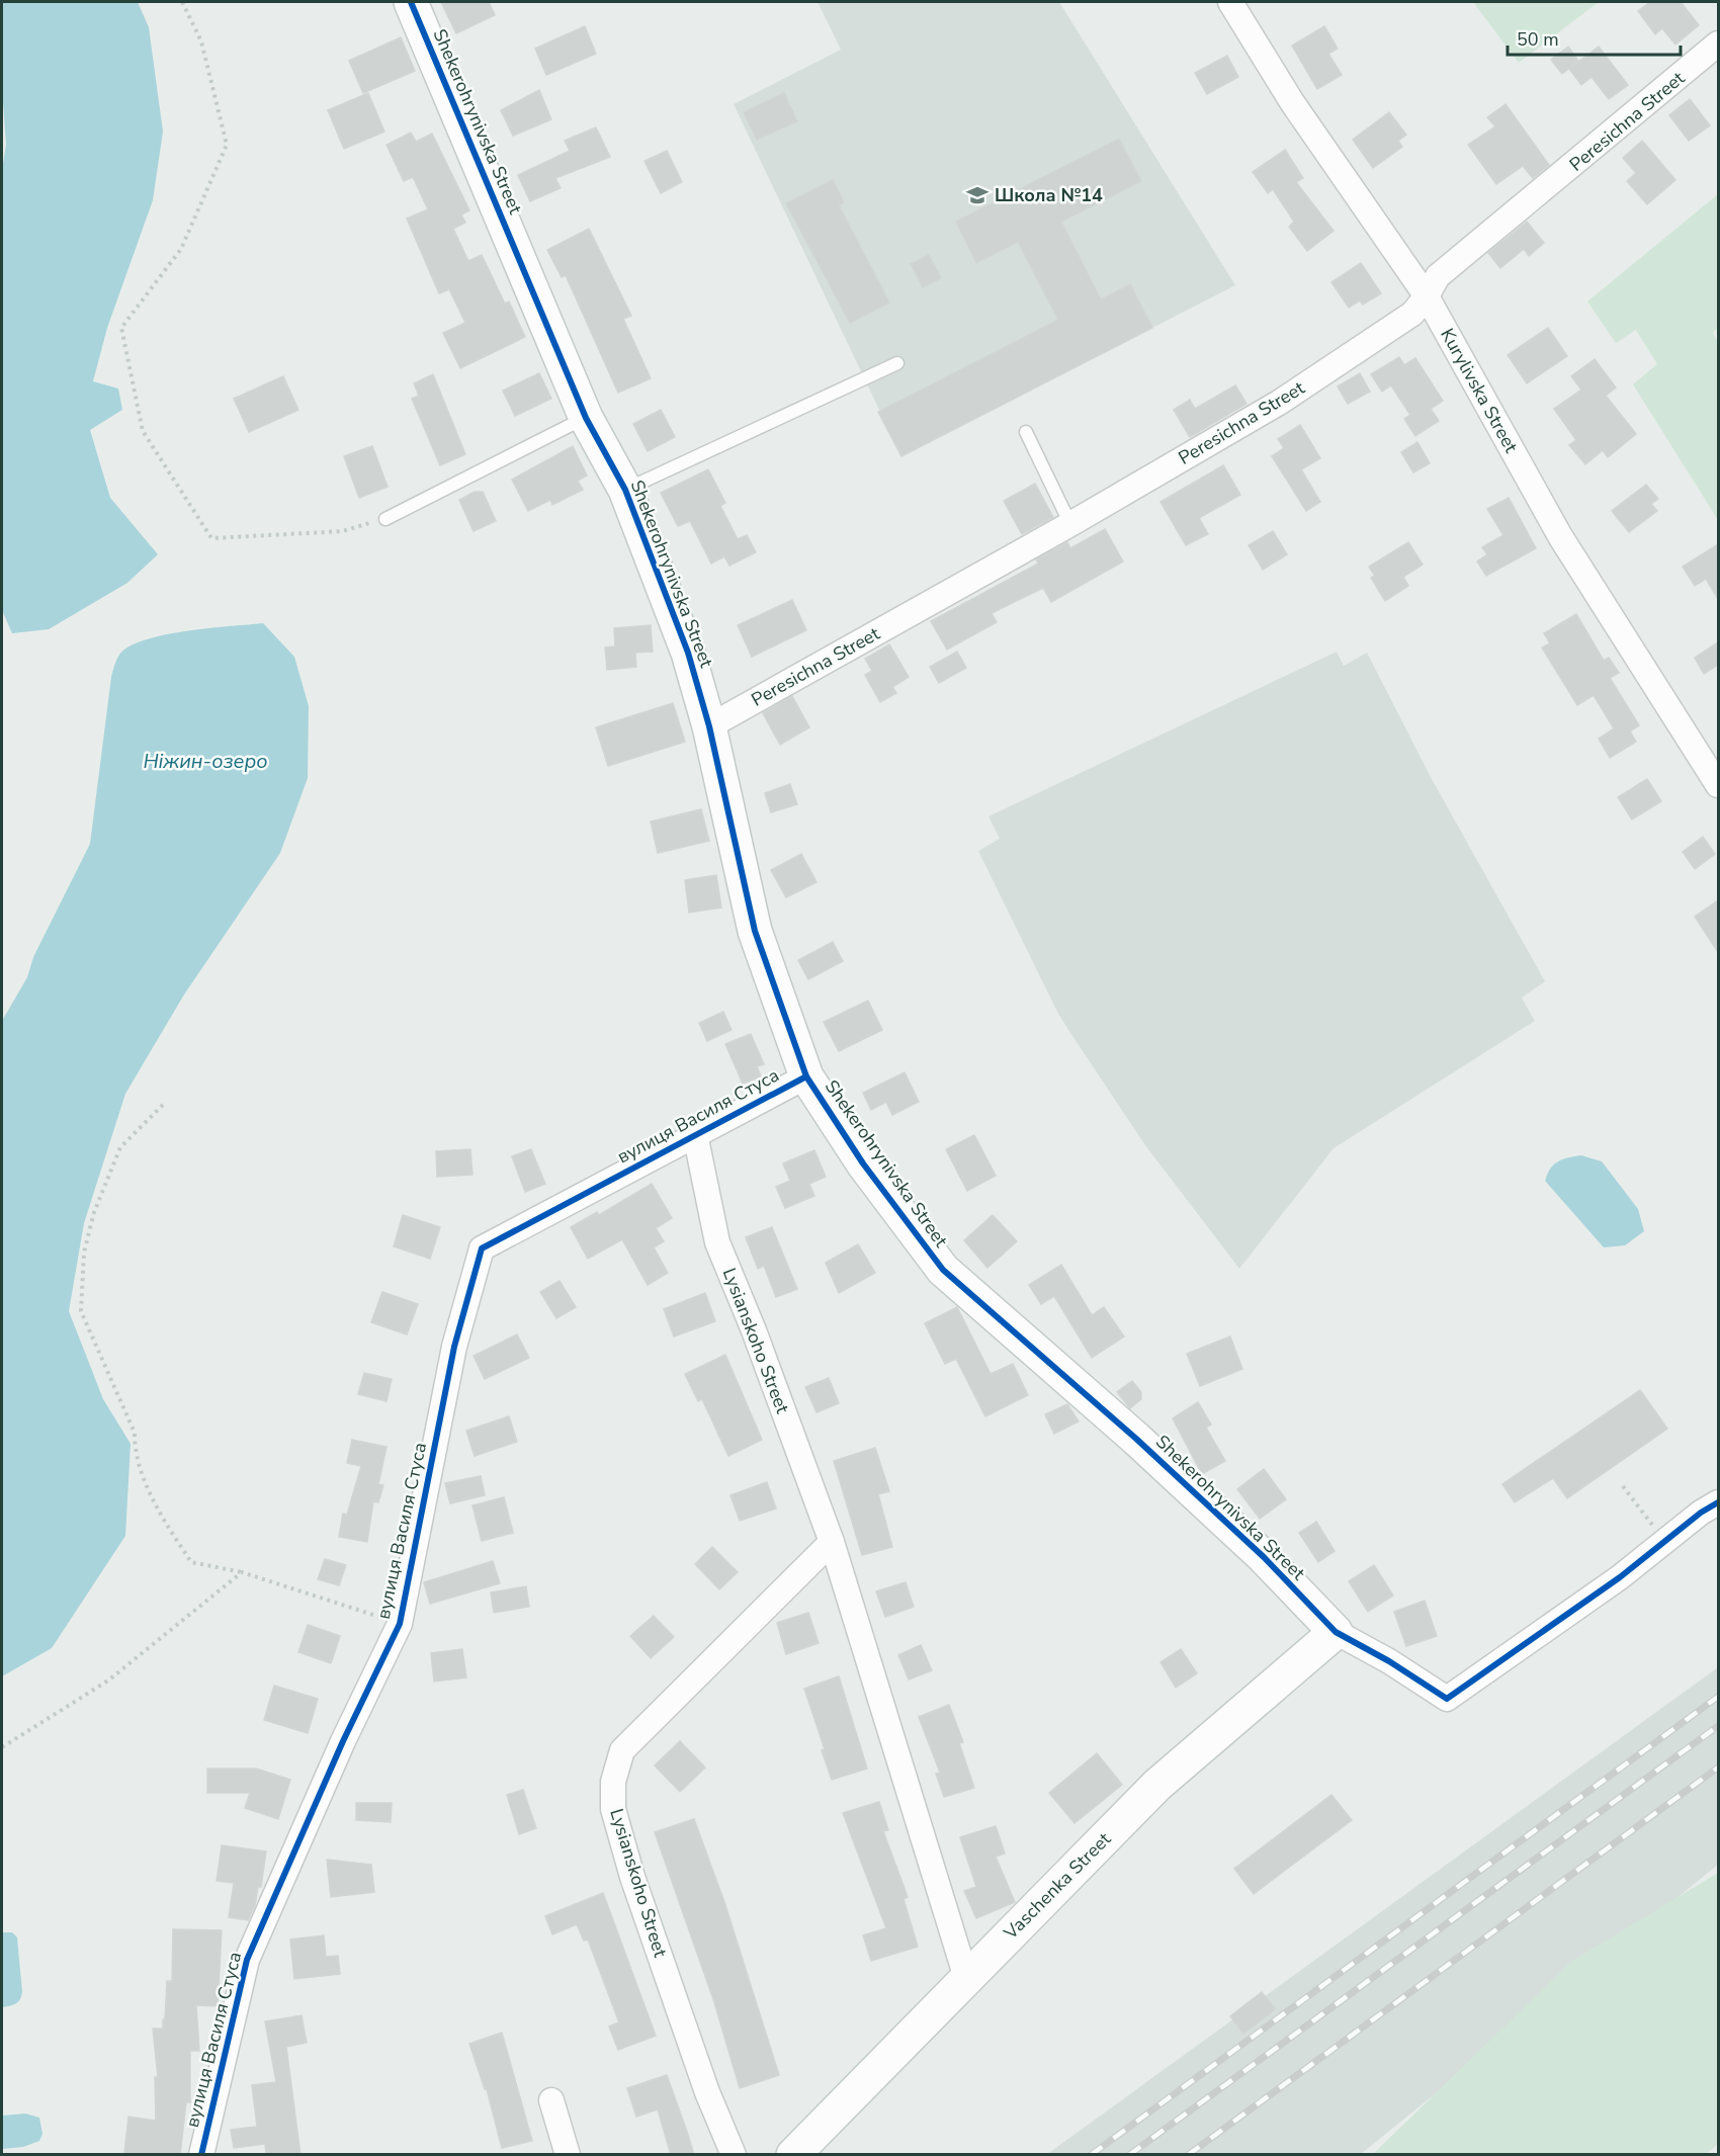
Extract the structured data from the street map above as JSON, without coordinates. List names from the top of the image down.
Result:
{
  "streets": {
    "street": [
      "Shekerohrynivska Street",
      "Peresichna Street",
      "Kurylivska Street",
      "вулиця Василя Стуса",
      "Lysianskoho Street",
      "Vaschenka Street"
    ]
  },
  "crossings": [
    ["Shekerohrynivska Street", "Peresichna Street"],
    ["Shekerohrynivska Street", "вулиця Василя Стуса"],
    ["Shekerohrynivska Street", "Vaschenka Street"],
    ["Peresichna Street", "Kurylivska Street"],
    ["вулиця Василя Стуса", "Lysianskoho Street"],
    ["Lysianskoho Street", "Vaschenka Street"]
  ],
  "water": ["Ніжин-озеро"],
  "places": {
    "school or university": ["Школа №14"]
  },
  "scale_bar": "50 m"
}
